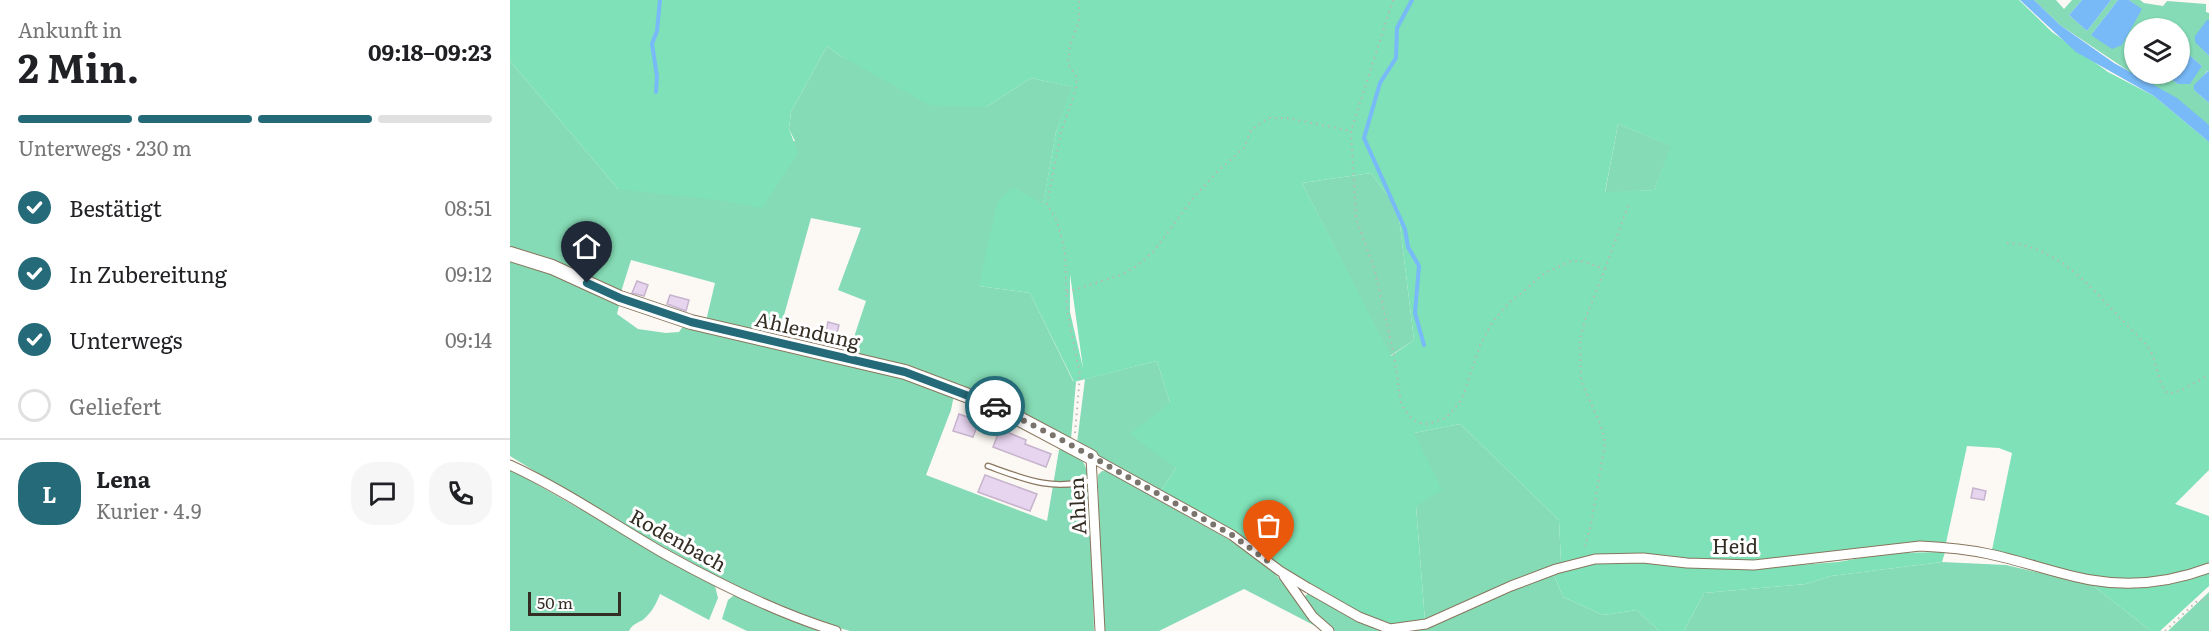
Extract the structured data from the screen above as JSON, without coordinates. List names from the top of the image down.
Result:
{
  "streets": {
    "street": [
      "Ahlendung",
      "Ahlen",
      "Rodenbach",
      "Heid"
    ]
  },
  "crossings": [
    ["Ahlendung", "Ahlen"],
    ["Ahlen", "Heid"]
  ],
  "scale_bar": "50 m",
  "page": {
    "heading": ["2 Min.", "Ankunft in", "09:18–09:23"],
    "panel": ["Lena", "Kurier · 4.9"],
    "bar": "Unterwegs · 230 m",
    "list": [
      ["Bestätigt", "08:51"],
      ["In Zubereitung", "09:12"],
      ["Unterwegs", "09:14"],
      "Geliefert"
    ],
    "round": "L",
    "scale": "50 m"
  }
}
